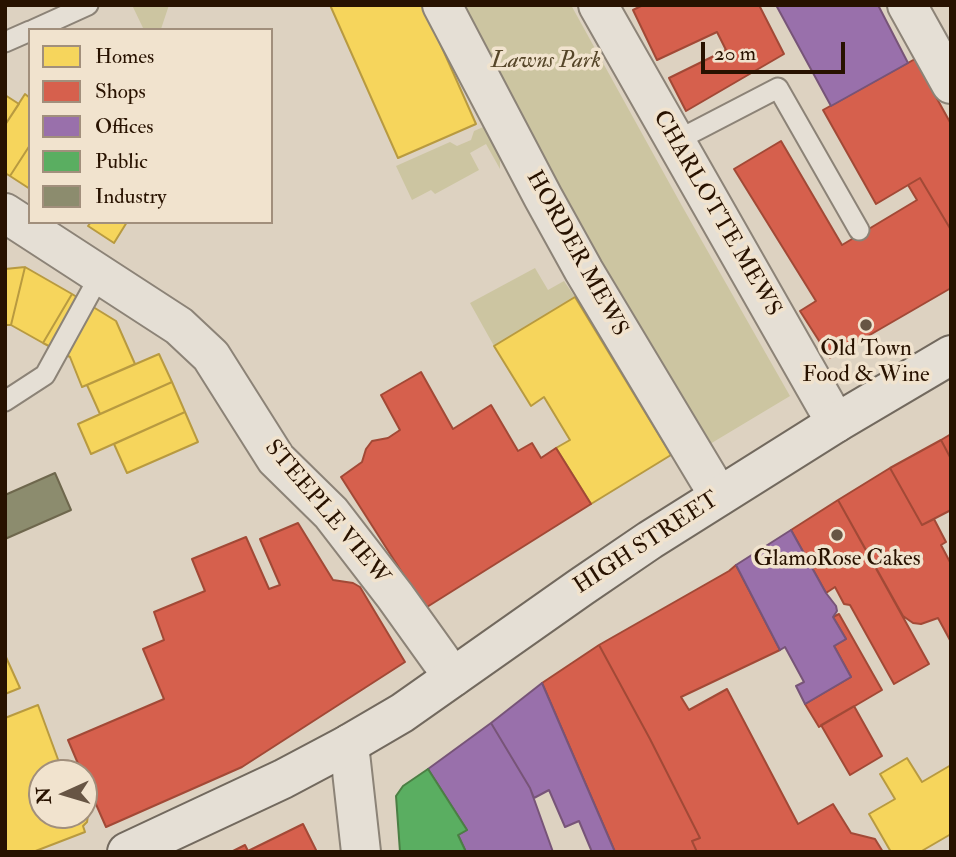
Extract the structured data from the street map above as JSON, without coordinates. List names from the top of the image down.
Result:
{
  "streets": {
    "street": [
      "CHARLOTTE MEWS",
      "HORDER MEWS",
      "STEEPLE VIEW",
      "HIGH STREET"
    ]
  },
  "crossings": [
    ["CHARLOTTE MEWS", "HIGH STREET"],
    ["HORDER MEWS", "HIGH STREET"],
    ["STEEPLE VIEW", "HIGH STREET"]
  ],
  "parks": ["Lawns Park"],
  "places": ["Old Town Food & Wine", "GlamoRose Cakes"],
  "legend": [
    "Homes",
    "Shops",
    "Offices",
    "Public",
    "Industry"
  ],
  "scale_bar": "20 m",
  "north": "left"
}
